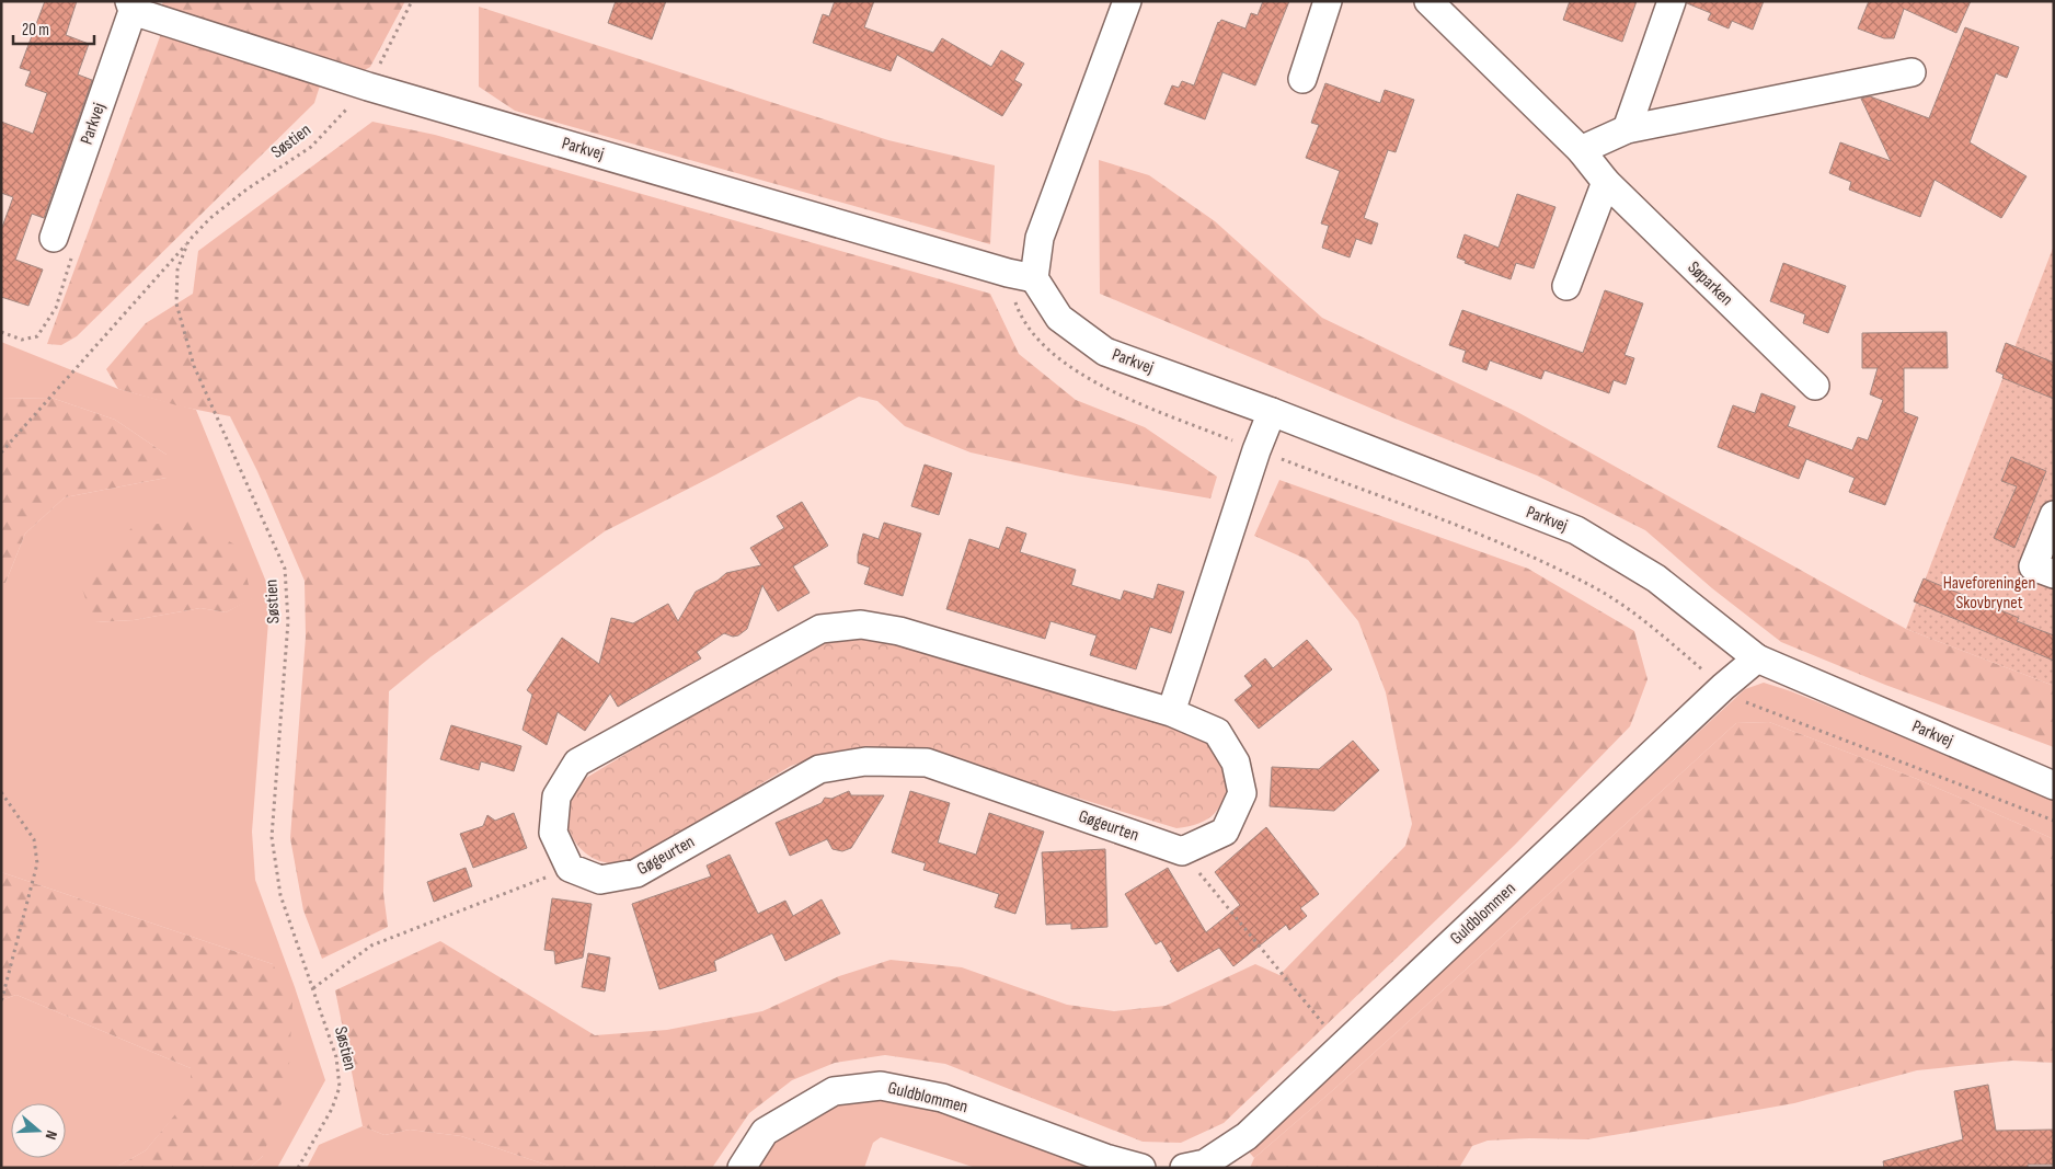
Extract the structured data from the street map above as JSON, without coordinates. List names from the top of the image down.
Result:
{
  "streets": {
    "street": [
      "Parkvej",
      "Søparken",
      "Gøgeurten",
      "Guldblommen"
    ],
    "path": ["Søstien"]
  },
  "crossings": [
    ["Parkvej", "Søstien"],
    ["Parkvej", "Guldblommen"]
  ],
  "parks": ["Haveforeningen Skovbrynet"],
  "scale_bar": "20 m",
  "north": "right"
}
